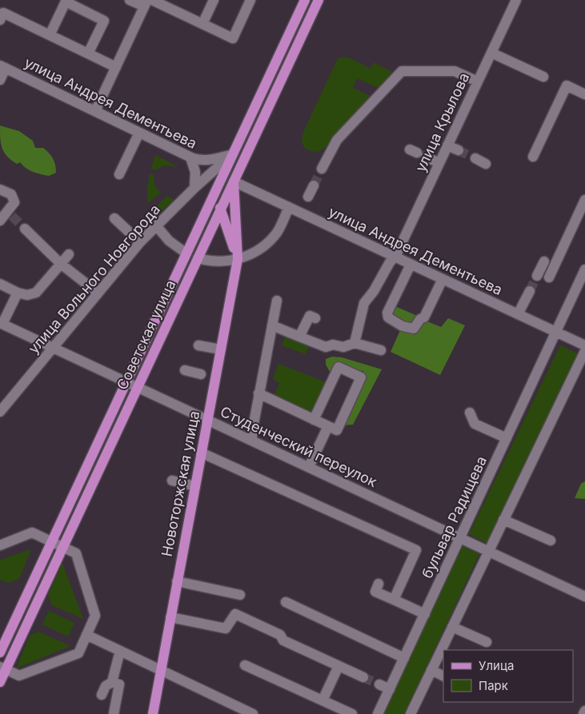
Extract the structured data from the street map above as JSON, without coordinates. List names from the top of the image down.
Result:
{
  "streets": {
    "main road": ["Советская улица", "Новоторжская улица"],
    "street": [
      "улица Андрея Дементьева",
      "улица Крылова",
      "улица Вольного Новгорода",
      "Студенческий переулок",
      "бульвар Радищева"
    ]
  },
  "crossings": [
    ["улица Андрея Дементьева", "улица Крылова"],
    ["улица Андрея Дементьева", "улица Вольного Новгорода"],
    ["улица Андрея Дементьева", "Советская улица"],
    ["улица Андрея Дементьева", "Новоторжская улица"],
    ["улица Андрея Дементьева", "бульвар Радищева"],
    ["улица Вольного Новгорода", "Советская улица"],
    ["улица Вольного Новгорода", "Студенческий переулок"],
    ["Советская улица", "Студенческий переулок"],
    ["Советская улица", "Новоторжская улица"],
    ["Студенческий переулок", "Новоторжская улица"],
    ["Студенческий переулок", "бульвар Радищева"]
  ],
  "legend": ["Улица", "Парк"]
}
